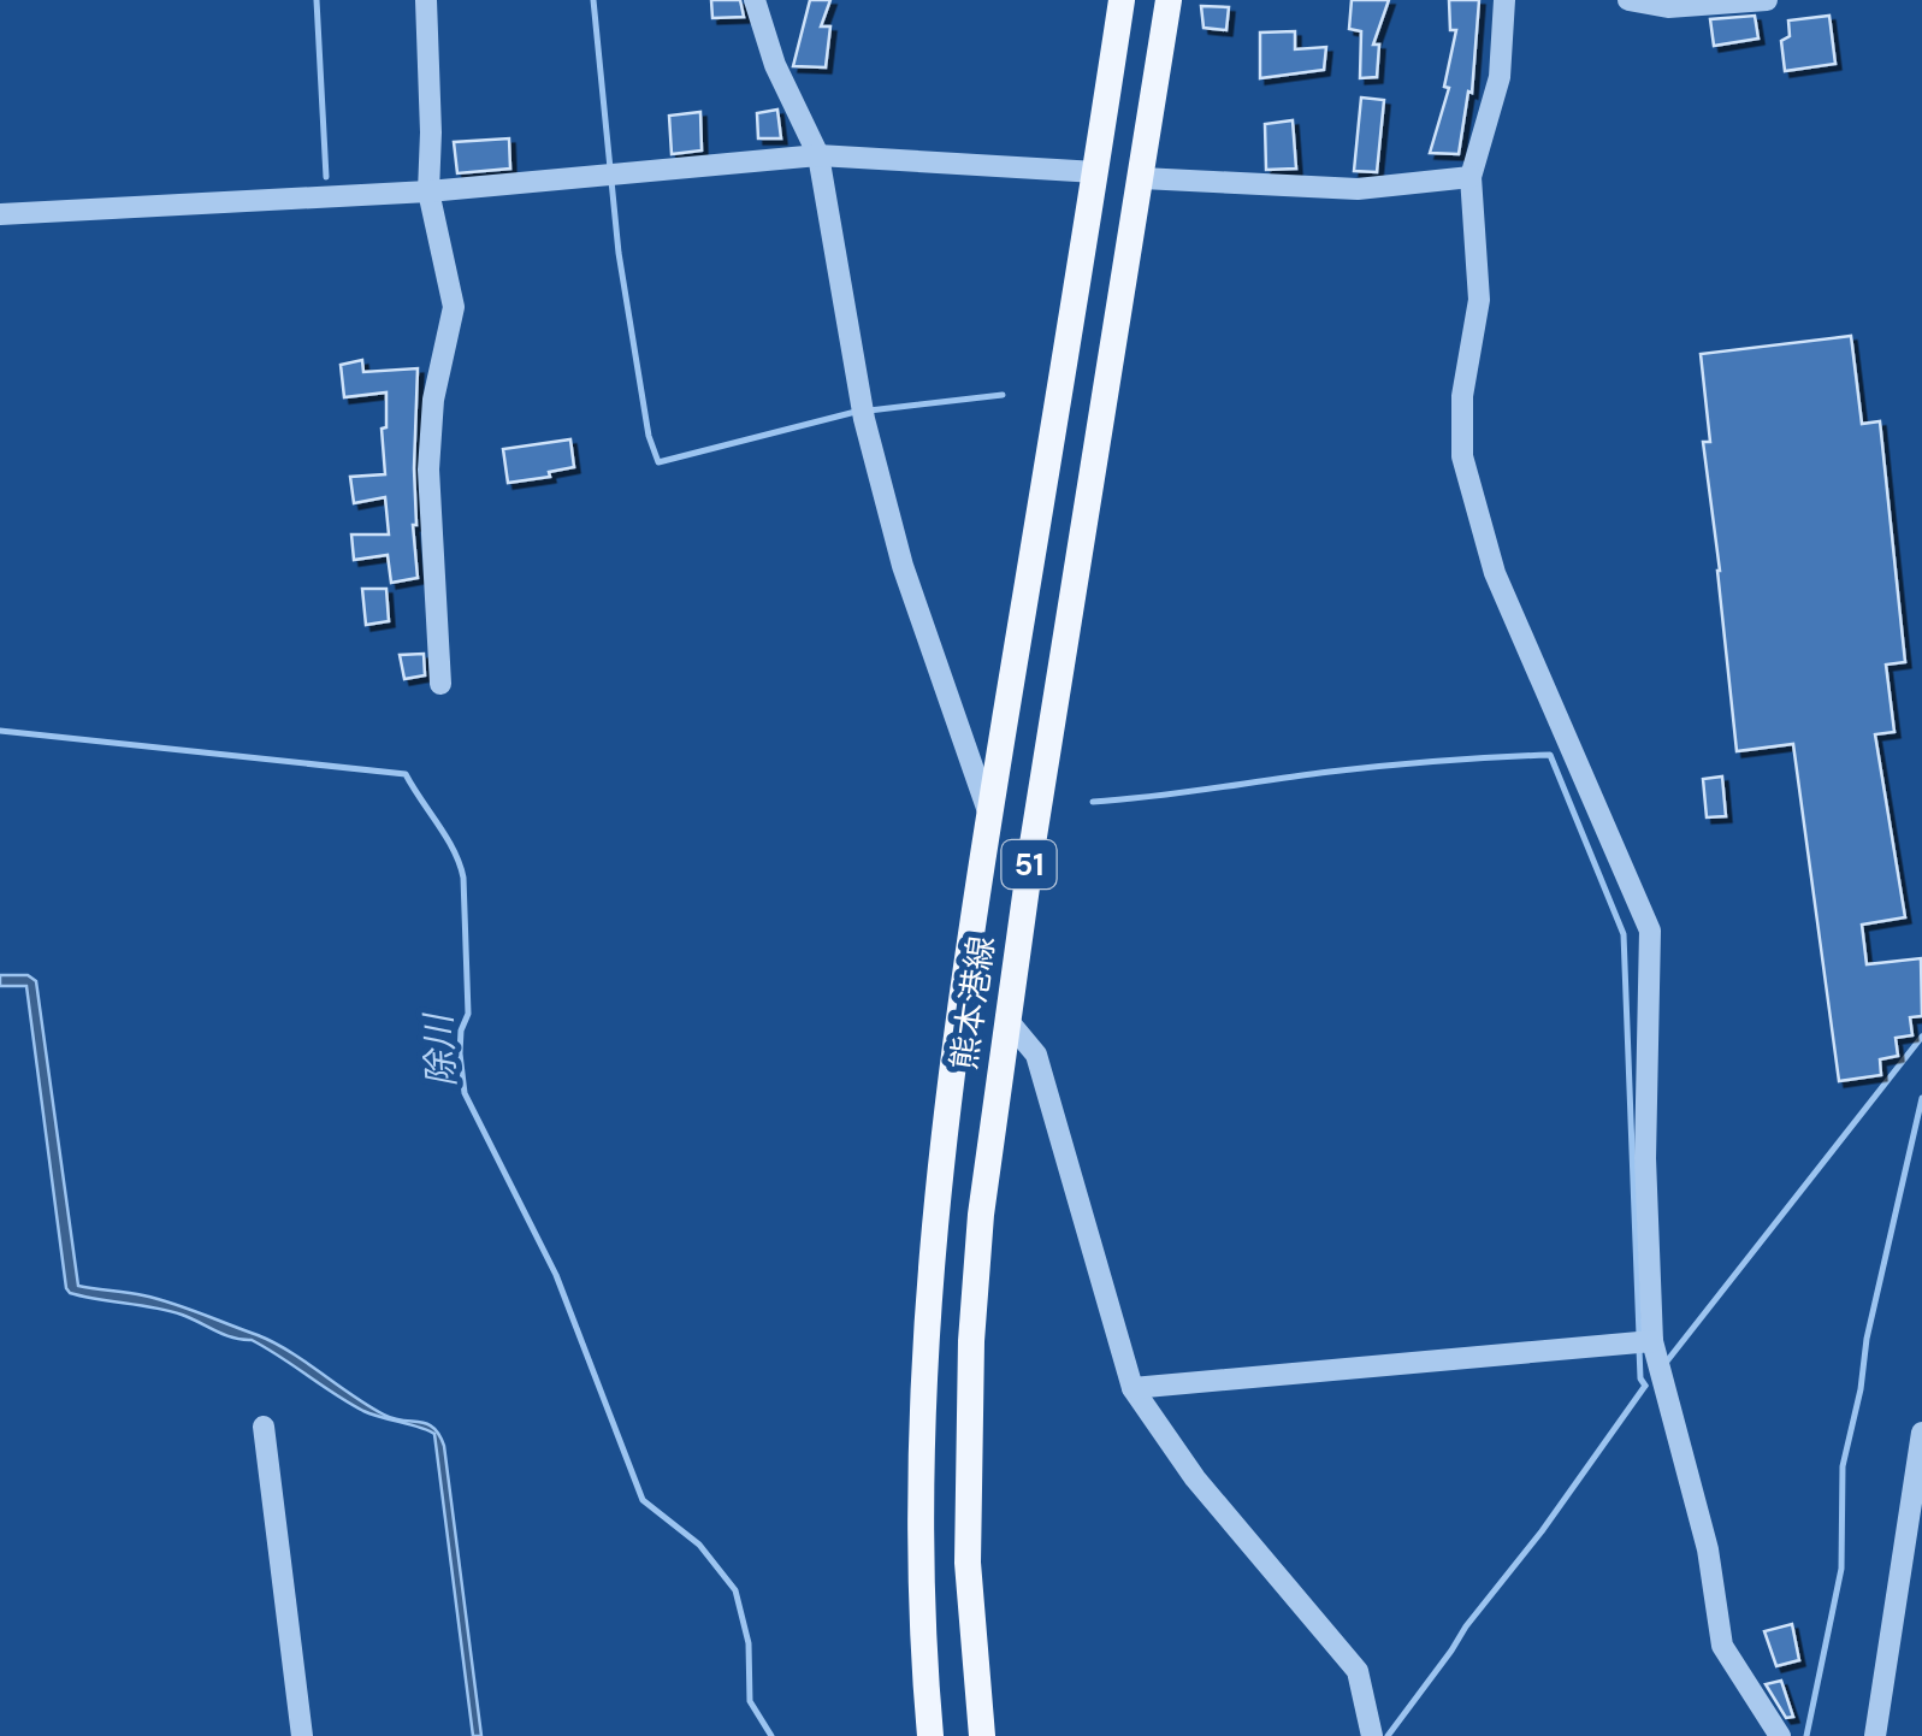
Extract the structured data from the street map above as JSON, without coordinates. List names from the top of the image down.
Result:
{
  "streets": {
    "main road": ["51", "熊本港線"]
  },
  "water": ["除川"]
}
